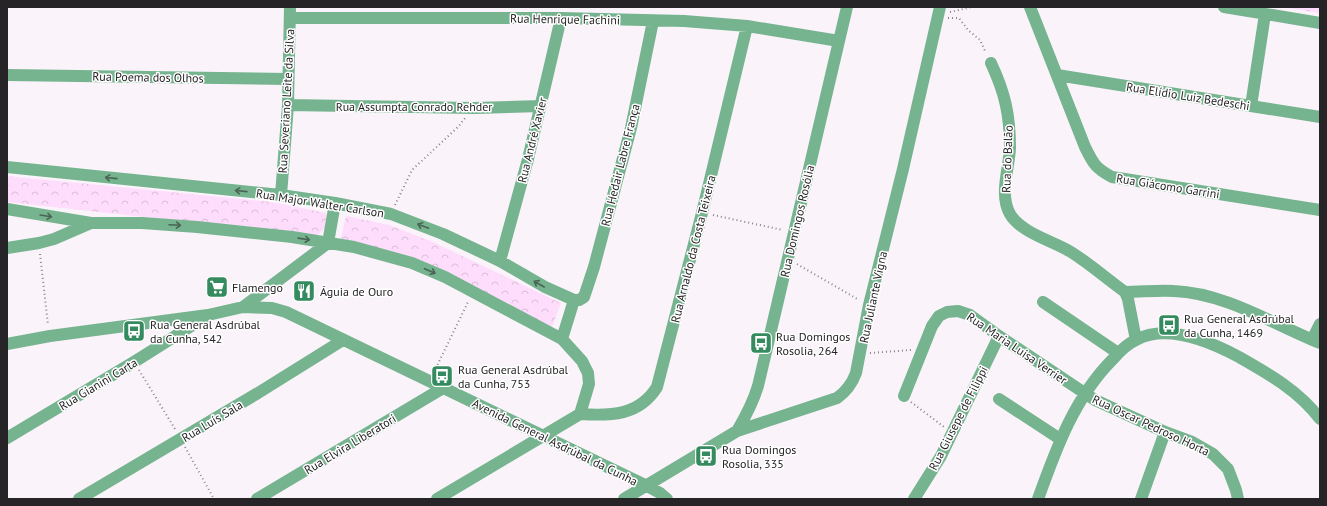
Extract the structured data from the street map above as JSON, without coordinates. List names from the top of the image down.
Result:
{
  "streets": {
    "street": [
      "Rua Henrique Fachini",
      "Rua Poema dos Olhos",
      "Rua Elídio Luiz Bedeschi",
      "Rua Severiano Leite da Silva",
      "Rua Assumpta Conrado Rehder",
      "Rua André Xavier",
      "Rua do Balão",
      "Rua Hedair Labre França",
      "Rua Giácomo Garrini",
      "Rua Major Walter Carlson",
      "Rua Domingos Rosólia",
      "Rua Arnaldo da Costa Teixeira",
      "Rua Juliante Vigna",
      "Rua Maria Luisa Verrier",
      "Rua Gianini Carta",
      "Rua Giusepe de Filippi",
      "Rua Luís Sala",
      "Rua Oscar Pedroso Horta",
      "Avenida General Asdrúbal da Cunha",
      "Rua Elvira Liberatori"
    ]
  },
  "crossings": [
    ["Rua Henrique Fachini", "Rua Severiano Leite da Silva"],
    ["Rua Henrique Fachini", "Rua André Xavier"],
    ["Rua Henrique Fachini", "Rua Hedair Labre França"],
    ["Rua Henrique Fachini", "Rua Domingos Rosólia"],
    ["Rua Henrique Fachini", "Rua Arnaldo da Costa Teixeira"],
    ["Rua Poema dos Olhos", "Rua Severiano Leite da Silva"],
    ["Rua Elídio Luiz Bedeschi", "Rua Giácomo Garrini"],
    ["Rua Severiano Leite da Silva", "Rua Assumpta Conrado Rehder"],
    ["Rua Severiano Leite da Silva", "Rua Major Walter Carlson"],
    ["Rua Assumpta Conrado Rehder", "Rua André Xavier"],
    ["Rua André Xavier", "Rua Major Walter Carlson"],
    ["Rua Hedair Labre França", "Rua Major Walter Carlson"],
    ["Rua Domingos Rosólia", "Rua Juliante Vigna"],
    ["Rua Juliante Vigna", "Avenida General Asdrúbal da Cunha"],
    ["Rua Maria Luisa Verrier", "Rua Giusepe de Filippi"],
    ["Rua Maria Luisa Verrier", "Rua Oscar Pedroso Horta"],
    ["Rua Gianini Carta", "Avenida General Asdrúbal da Cunha"],
    ["Rua Luís Sala", "Avenida General Asdrúbal da Cunha"],
    ["Avenida General Asdrúbal da Cunha", "Rua Elvira Liberatori"]
  ],
  "places": {
    "supermarket": ["Flamengo"],
    "restaurant": ["Águia de Ouro"],
    "bus stop": [
      "Rua General Asdrúbal da Cunha, 1469",
      "Rua General Asdrúbal da Cunha, 542",
      "Rua Domingos Rosolia, 264",
      "Rua General Asdrúbal da Cunha, 753",
      "Rua Domingos Rosolia, 335"
    ]
  }
}
